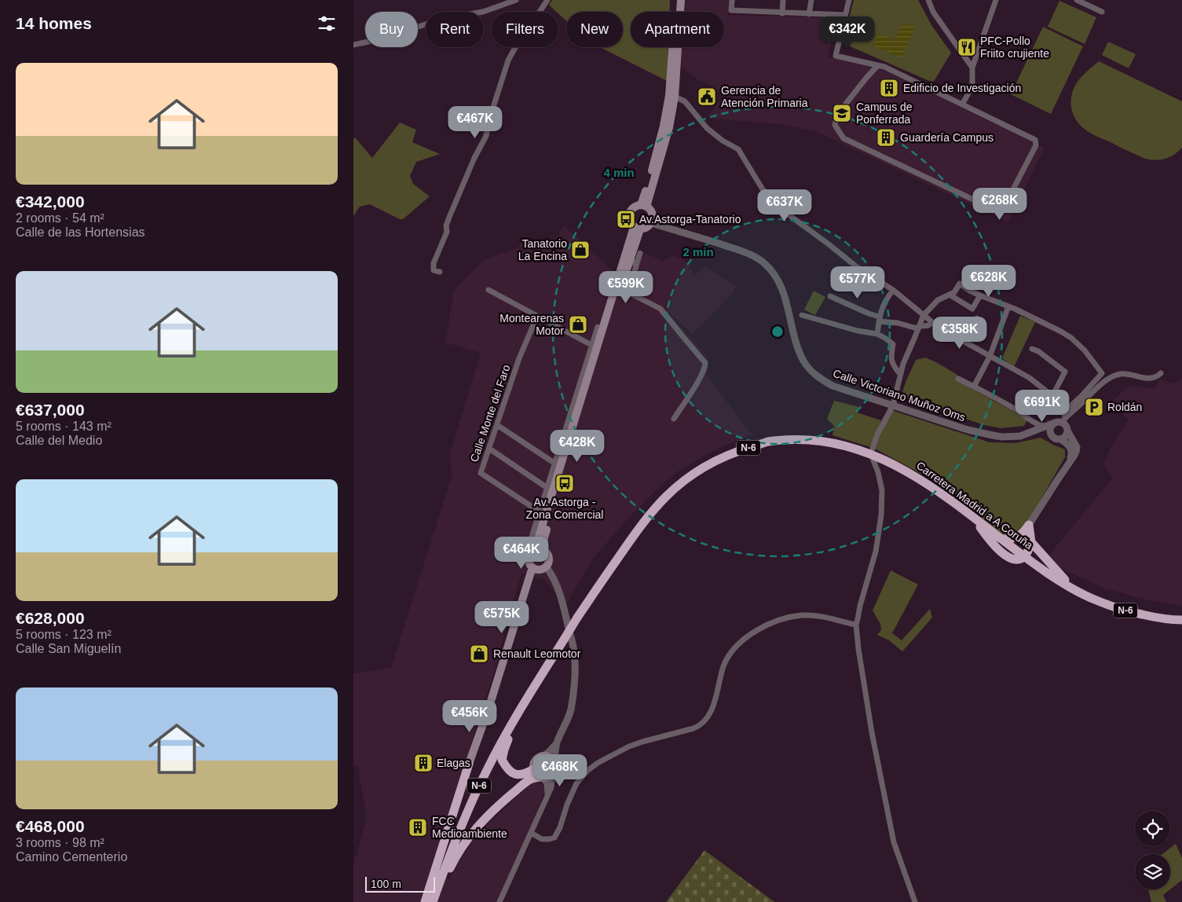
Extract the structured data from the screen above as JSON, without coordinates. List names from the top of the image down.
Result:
{
  "streets": {
    "highway": ["N-6", "Carretera Madrid a A Coruña"],
    "street": ["Calle Victoriano Muñoz Oms", "Calle Monte del Faro"]
  },
  "crossings": [
    ["N-6", "Carretera Madrid a A Coruña"]
  ],
  "places": {
    "restaurant": ["PFC-Pollo Friito crujiente"],
    "building": [
      "Edificio de Investigación",
      "Guardería Campus",
      "Elagas",
      "FCC Medioambiente"
    ],
    "public building": ["Gerencia de Atención Primaria"],
    "school or university": ["Campus de Ponferrada"],
    "bus stop": ["Av.Astorga-Tanatorio", "Av. Astorga - Zona Comercial"],
    "shop": ["Tanatorio La Encina", "Montearenas Motor", "Renault Leomotor"],
    "parking": ["Roldán"]
  },
  "scale_bar": "100 m",
  "page": {
    "heading": "14 homes",
    "chip": [
      "Buy",
      "Rent",
      "Filters",
      "New",
      "Apartment"
    ],
    "price": [
      "€342K",
      "€467K",
      "€268K",
      "€637K",
      "€628K",
      "€577K",
      "€599K",
      "€358K",
      "€691K",
      "€428K",
      "€464K",
      "€575K",
      "€456K",
      "€468K"
    ],
    "list": [
      {
        "name": "€342,000",
        "note": "2 rooms · 54 m² · Calle de las Hortensias"
      },
      {
        "name": "€637,000",
        "note": "5 rooms · 143 m² · Calle del Medio"
      },
      {
        "name": "€628,000",
        "note": "5 rooms · 123 m² · Calle San Miguelín"
      },
      {
        "name": "€468,000",
        "note": "3 rooms · 98 m² · Camino Cementerio"
      }
    ],
    "scale": "100 m"
  },
  "rings": ["4 min", "2 min"]
}
